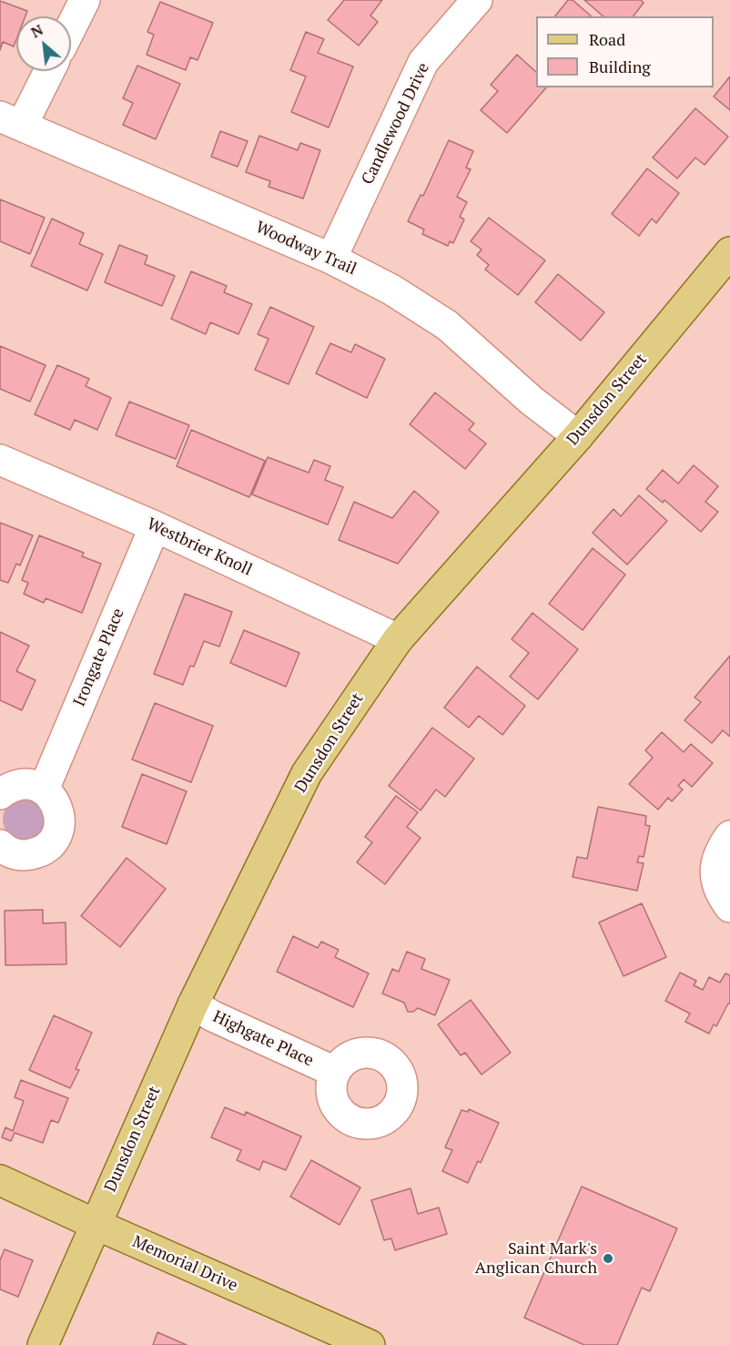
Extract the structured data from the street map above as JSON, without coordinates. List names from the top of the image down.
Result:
{
  "streets": {
    "main road": ["Dunsdon Street", "Memorial Drive"],
    "street": [
      "Candlewood Drive",
      "Woodway Trail",
      "Westbrier Knoll",
      "Irongate Place",
      "Highgate Place"
    ]
  },
  "crossings": [
    ["Candlewood Drive", "Woodway Trail"],
    ["Woodway Trail", "Dunsdon Street"],
    ["Dunsdon Street", "Westbrier Knoll"],
    ["Dunsdon Street", "Highgate Place"],
    ["Dunsdon Street", "Memorial Drive"],
    ["Westbrier Knoll", "Irongate Place"]
  ],
  "places": ["Saint Mark's Anglican Church"],
  "legend": ["Road", "Building"],
  "north": "top left"
}
